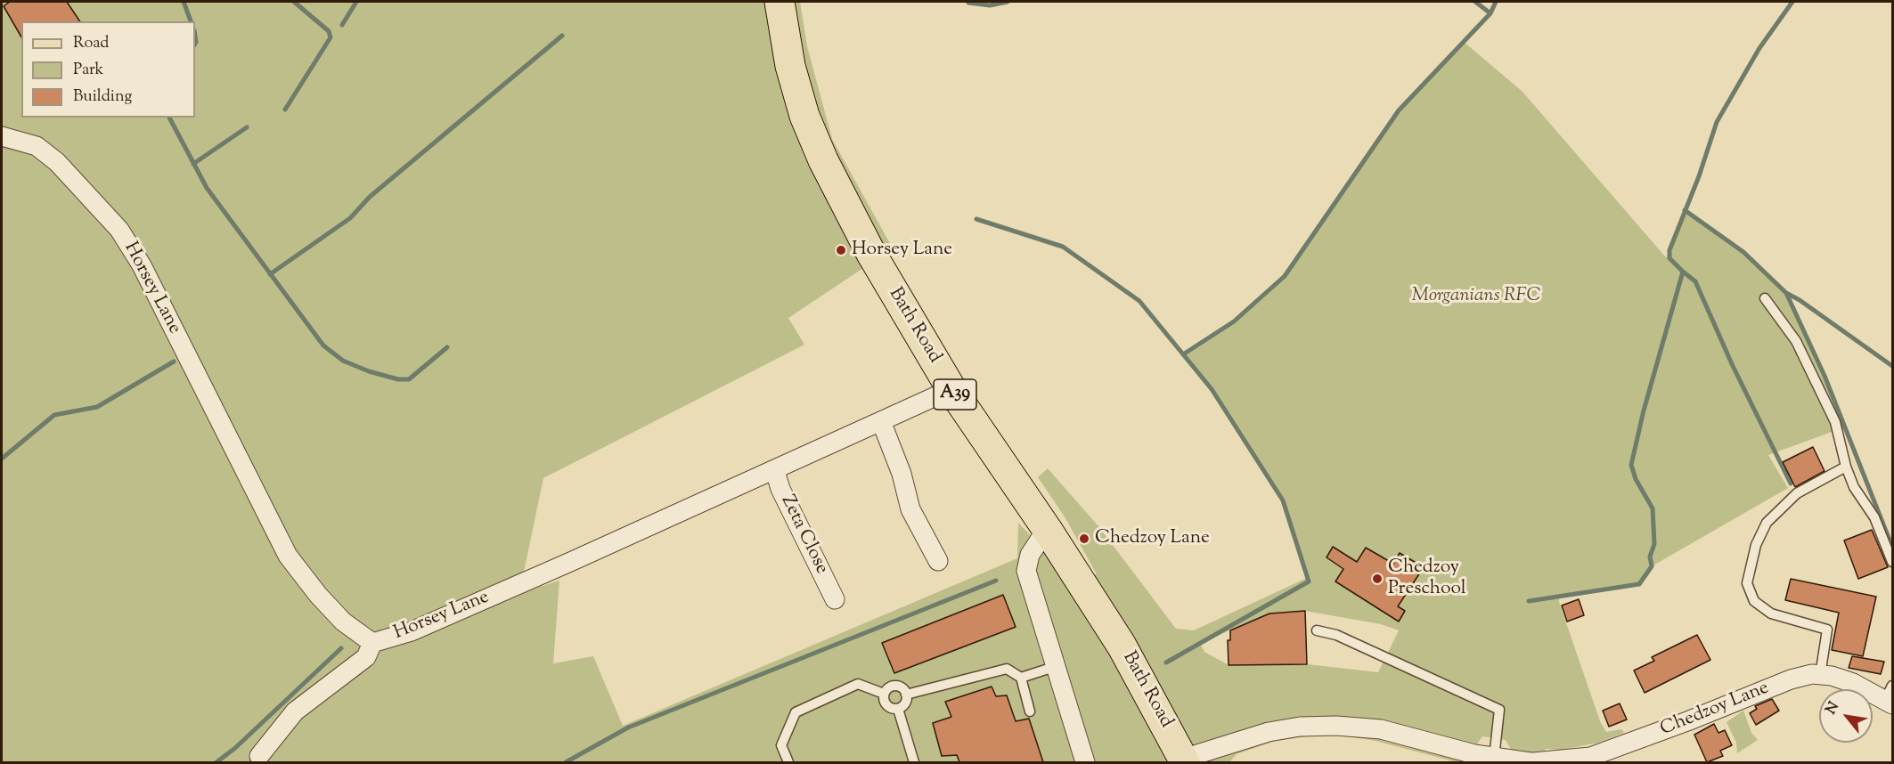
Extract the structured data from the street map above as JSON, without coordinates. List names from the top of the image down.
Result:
{
  "streets": {
    "main road": ["Bath Road", "A39"],
    "street": ["Horsey Lane", "Zeta Close", "Chedzoy Lane"]
  },
  "crossings": [
    ["Horsey Lane", "Bath Road"],
    ["Horsey Lane", "Zeta Close"],
    ["Bath Road", "Chedzoy Lane"]
  ],
  "parks": ["Morganians RFC"],
  "places": ["Horsey Lane", "Chedzoy Lane", "Chedzoy Preschool"],
  "legend": ["Road", "Park", "Building"],
  "north": "top left"
}
